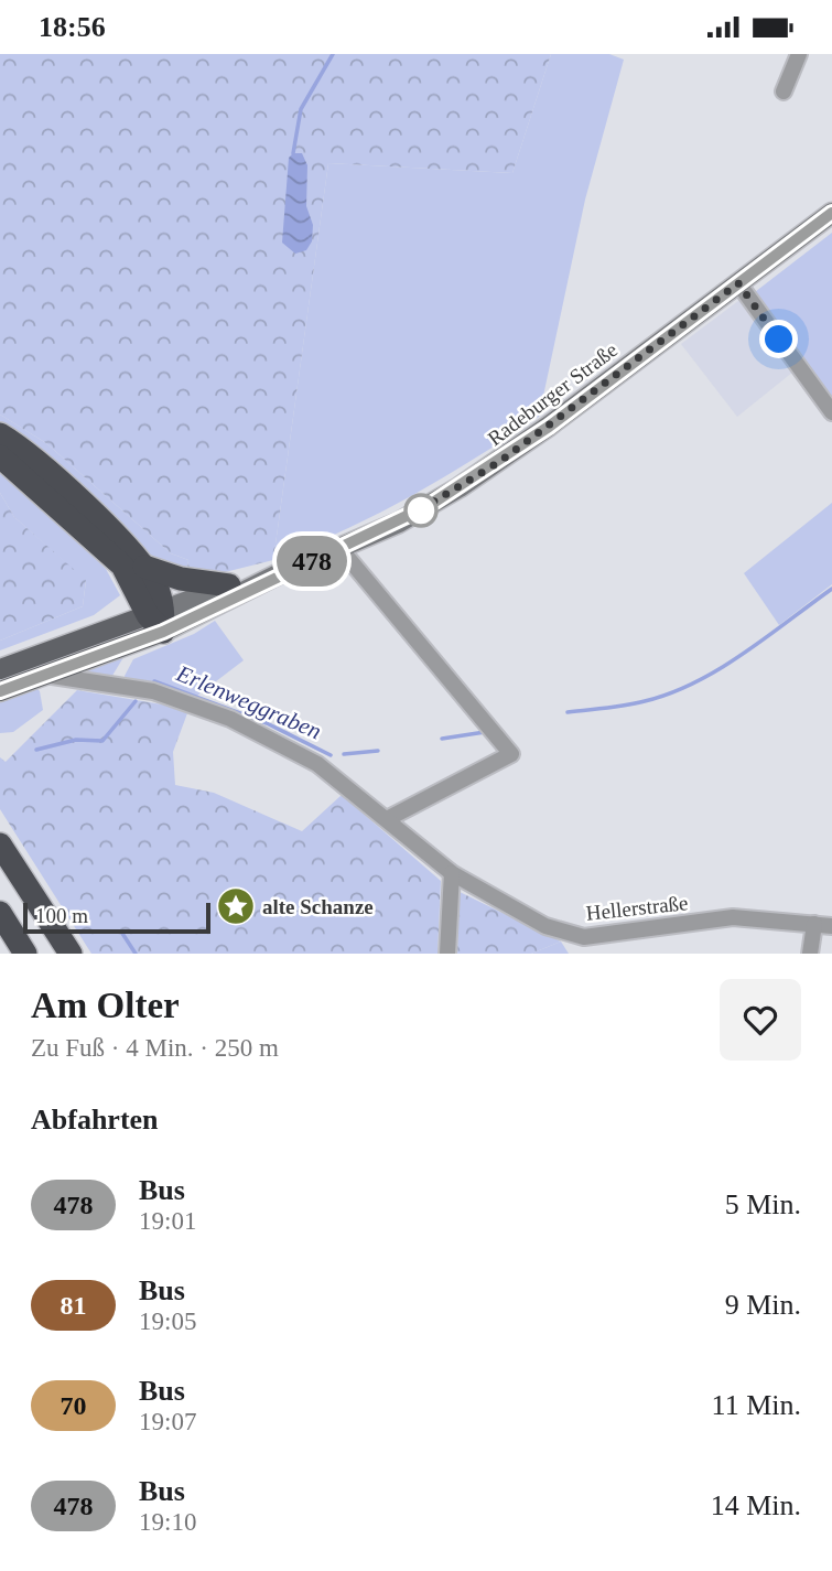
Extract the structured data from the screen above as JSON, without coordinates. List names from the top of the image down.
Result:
{
  "streets": {
    "main road": ["Radeburger Straße"],
    "street": ["Hellerstraße"]
  },
  "crossings": [
    ["Radeburger Straße", "Hellerstraße"]
  ],
  "water": ["Erlenweggraben"],
  "places": {
    "place": ["alte Schanze"]
  },
  "lines": ["bus line 478"],
  "scale_bar": "100 m",
  "page": {
    "status": "18:56",
    "on_map": "478",
    "scale": "100 m",
    "heading": [
      ["Am Olter", "Zu Fuß · 4 Min. · 250 m"],
      "Abfahrten"
    ],
    "list": [
      {
        "mark": "478",
        "name": "Bus",
        "note": "19:01",
        "value": "5 Min."
      },
      {
        "mark": "81",
        "name": "Bus",
        "note": "19:05",
        "value": "9 Min."
      },
      {
        "mark": "70",
        "name": "Bus",
        "note": "19:07",
        "value": "11 Min."
      },
      {
        "mark": "478",
        "name": "Bus",
        "note": "19:10",
        "value": "14 Min."
      }
    ]
  }
}
